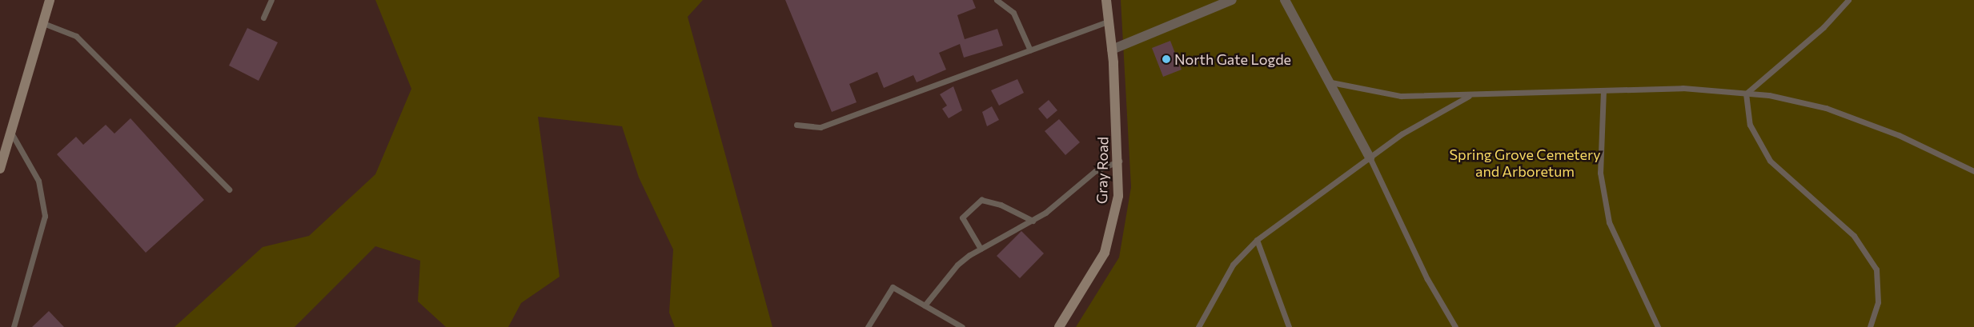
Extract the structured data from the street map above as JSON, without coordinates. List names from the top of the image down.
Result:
{
  "streets": {
    "street": ["Gray Road"]
  },
  "parks": ["Spring Grove Cemetery and Arboretum"],
  "places": ["North Gate Logde"]
}
